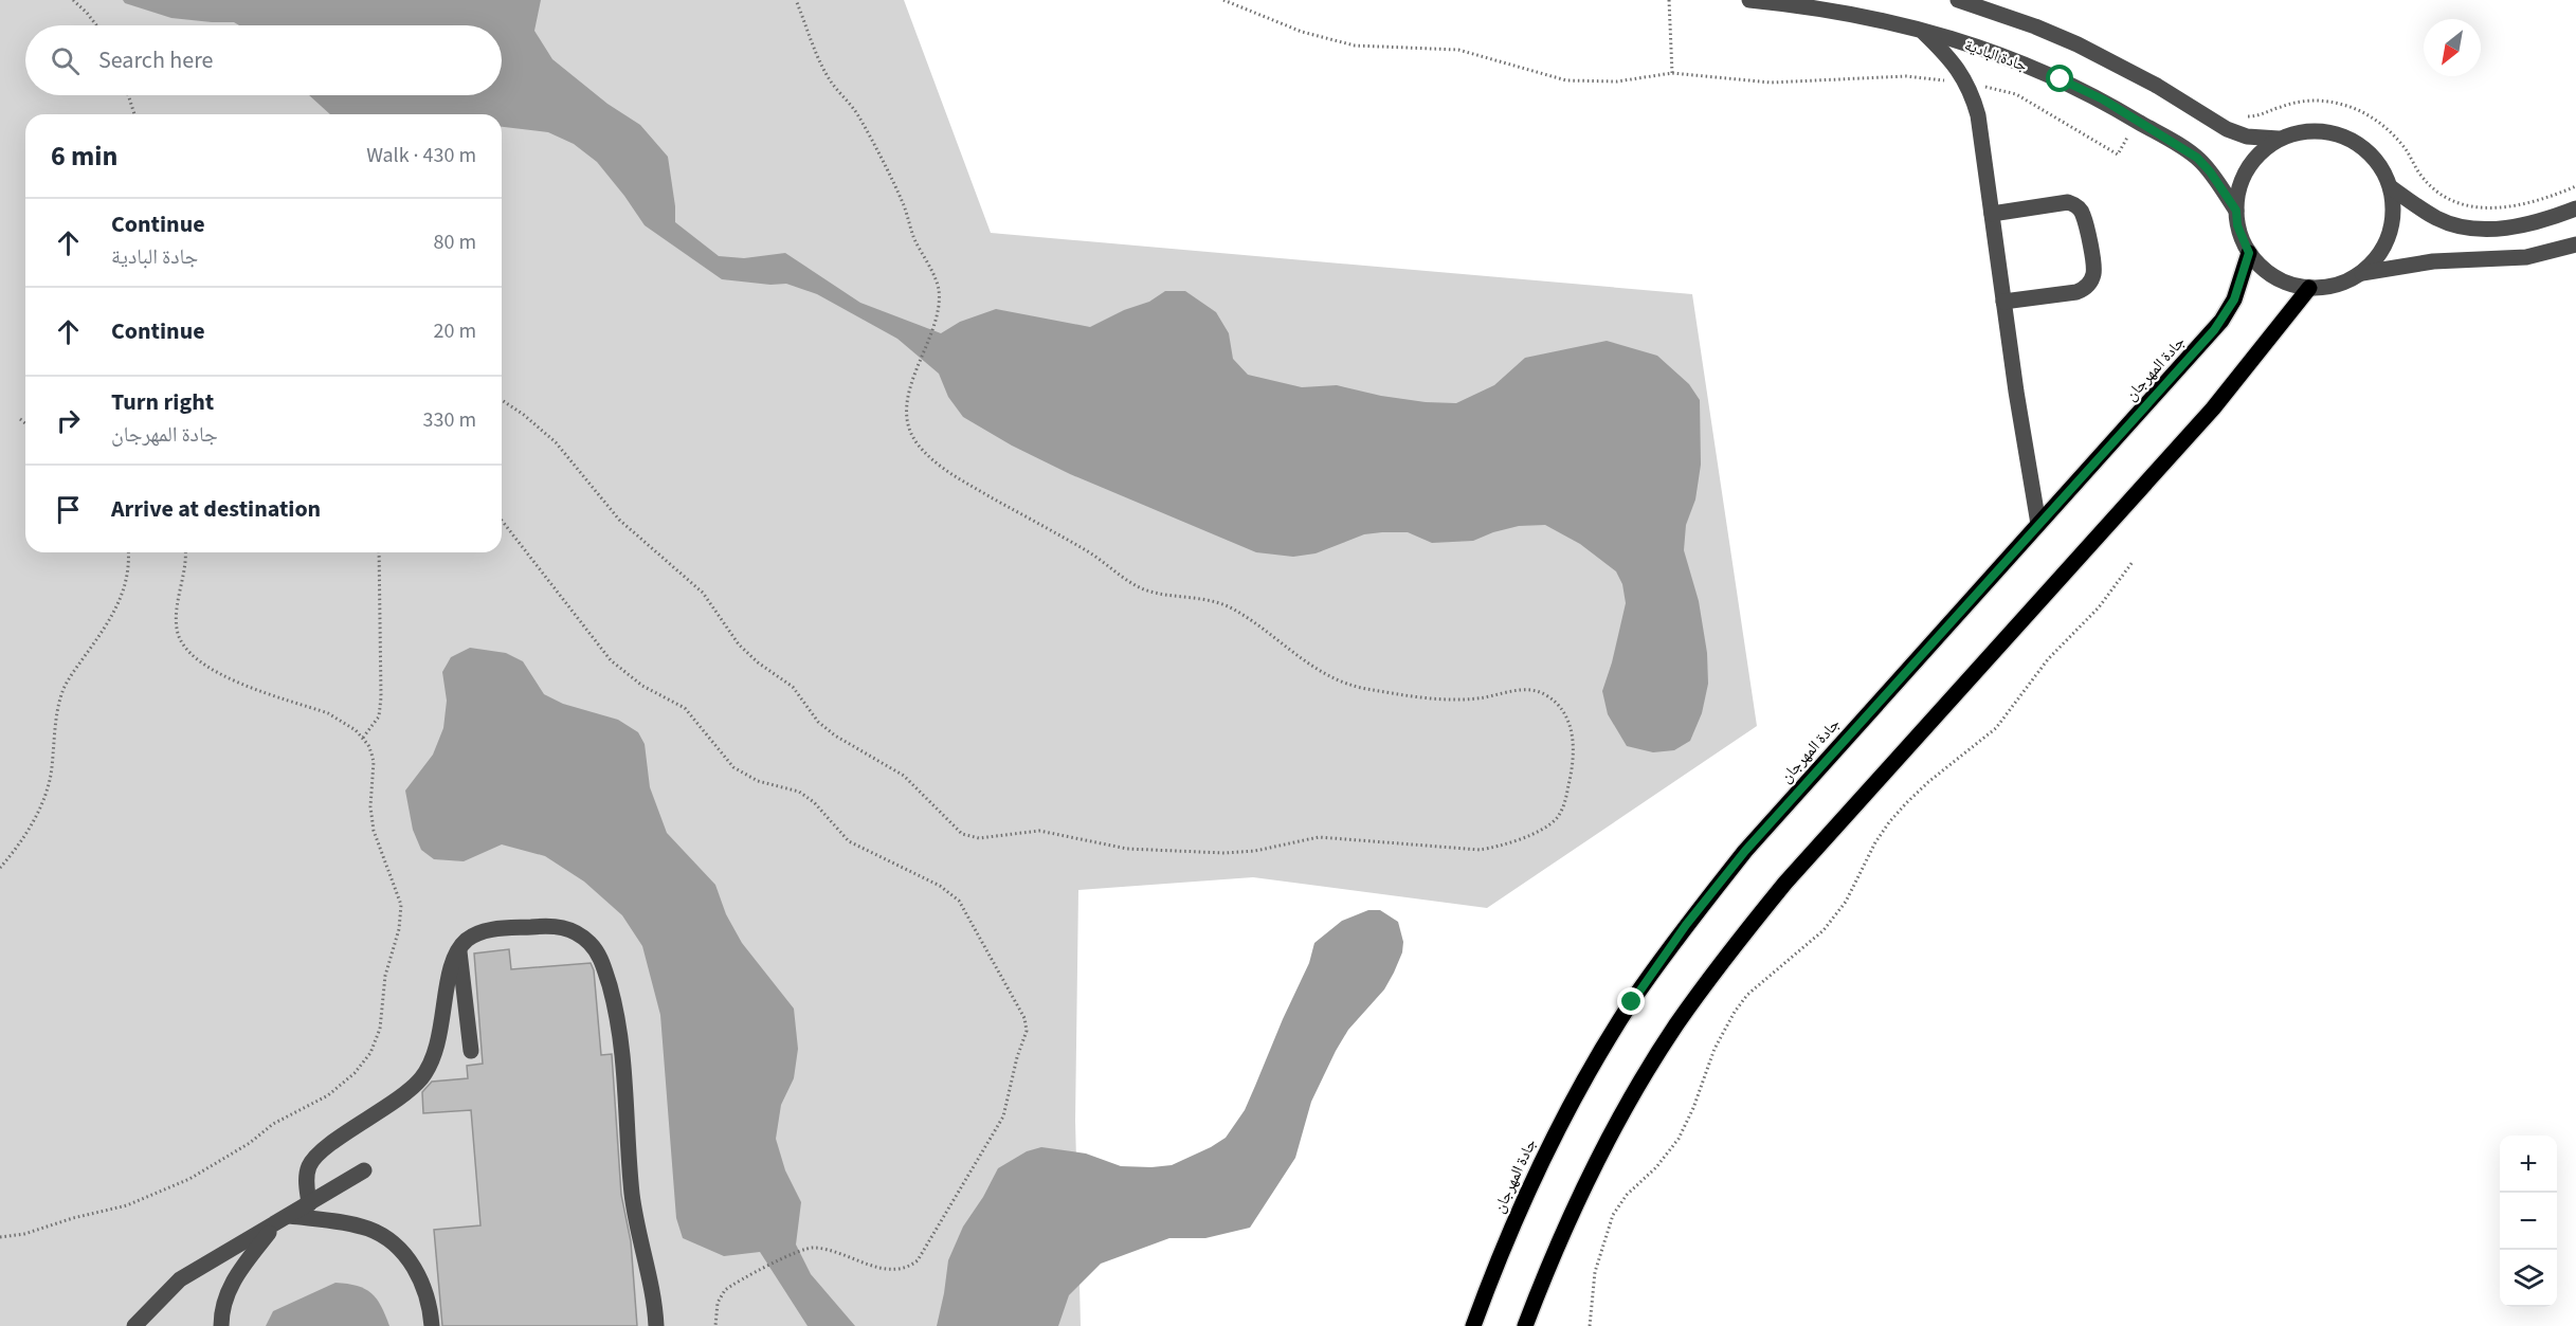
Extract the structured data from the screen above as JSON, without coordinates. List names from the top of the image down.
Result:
{
  "streets": {
    "main road": ["جادة المهرجان"],
    "street": ["جادة البادية"]
  },
  "crossings": [
    ["جادة البادية", "جادة المهرجان"]
  ],
  "north": "bottom left",
  "page": {
    "search": "Search here",
    "heading": ["6 min", "Walk · 430 m"],
    "list": [
      ["Continue", "جادة البادية", "80 m"],
      ["Continue", "20 m"],
      ["Turn right", "جادة المهرجان", "330 m"],
      "Arrive at destination"
    ],
    "map_buttons": ["+", "−"]
  }
}
